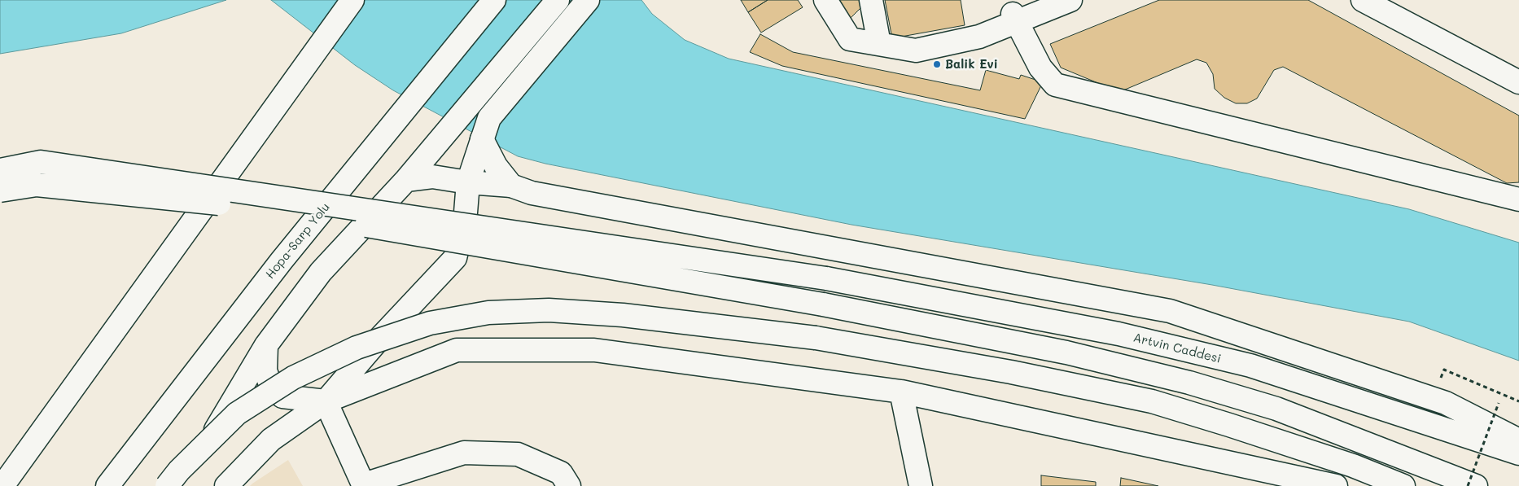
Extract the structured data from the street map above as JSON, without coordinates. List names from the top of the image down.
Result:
{
  "streets": {
    "main road": ["Hopa-Sarp Yolu", "Artvin Caddesi"]
  },
  "places": ["Balik Evi"]
}
